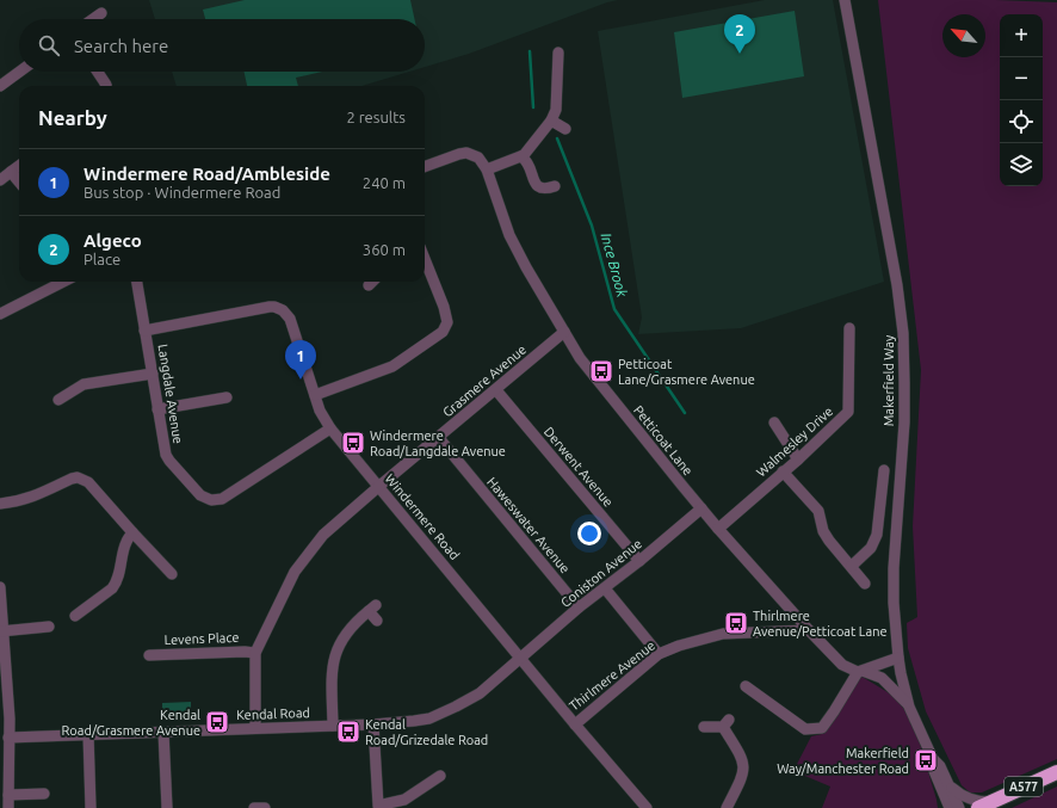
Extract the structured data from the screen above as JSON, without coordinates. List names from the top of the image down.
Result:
{
  "streets": {
    "highway": ["A577"],
    "street": [
      "Grasmere Avenue",
      "Makerfield Way",
      "Langdale Avenue",
      "Petticoat Lane",
      "Walmesley Drive",
      "Derwent Avenue",
      "Windermere Road",
      "Haweswater Avenue",
      "Coniston Avenue",
      "Levens Place",
      "Thirlmere Avenue",
      "Kendal Road"
    ]
  },
  "crossings": [
    ["Grasmere Avenue", "Petticoat Lane"],
    ["Grasmere Avenue", "Derwent Avenue"],
    ["Grasmere Avenue", "Windermere Road"],
    ["Grasmere Avenue", "Haweswater Avenue"],
    ["Grasmere Avenue", "Levens Place"],
    ["Grasmere Avenue", "Kendal Road"],
    ["Makerfield Way", "Petticoat Lane"],
    ["Langdale Avenue", "Windermere Road"],
    ["Petticoat Lane", "Walmesley Drive"],
    ["Petticoat Lane", "Coniston Avenue"],
    ["Petticoat Lane", "Thirlmere Avenue"],
    ["Derwent Avenue", "Coniston Avenue"],
    ["Windermere Road", "Coniston Avenue"],
    ["Windermere Road", "Thirlmere Avenue"],
    ["Windermere Road", "Kendal Road"],
    ["Haweswater Avenue", "Coniston Avenue"],
    ["Coniston Avenue", "Kendal Road"]
  ],
  "water": ["Ince Brook"],
  "places": {
    "bus stop": [
      "Petticoat Lane/Grasmere Avenue",
      "Windermere Road/Langdale Avenue",
      "Thirlmere Avenue/Petticoat Lane",
      "Kendal Road/Grasmere Avenue",
      "Kendal Road/Grizedale Road",
      "Makerfield Way/Manchester Road"
    ]
  },
  "north": "top left",
  "page": {
    "map_buttons": ["+", "−"],
    "pins": ["2", "1"],
    "search": "Search here",
    "heading": ["Nearby", "2 results"],
    "list": [
      {
        "mark": "1",
        "name": "Windermere Road/Ambleside",
        "note": "Bus stop · Windermere Road",
        "value": "240 m"
      },
      {
        "mark": "2",
        "name": "Algeco",
        "note": "Place",
        "value": "360 m"
      }
    ]
  }
}
